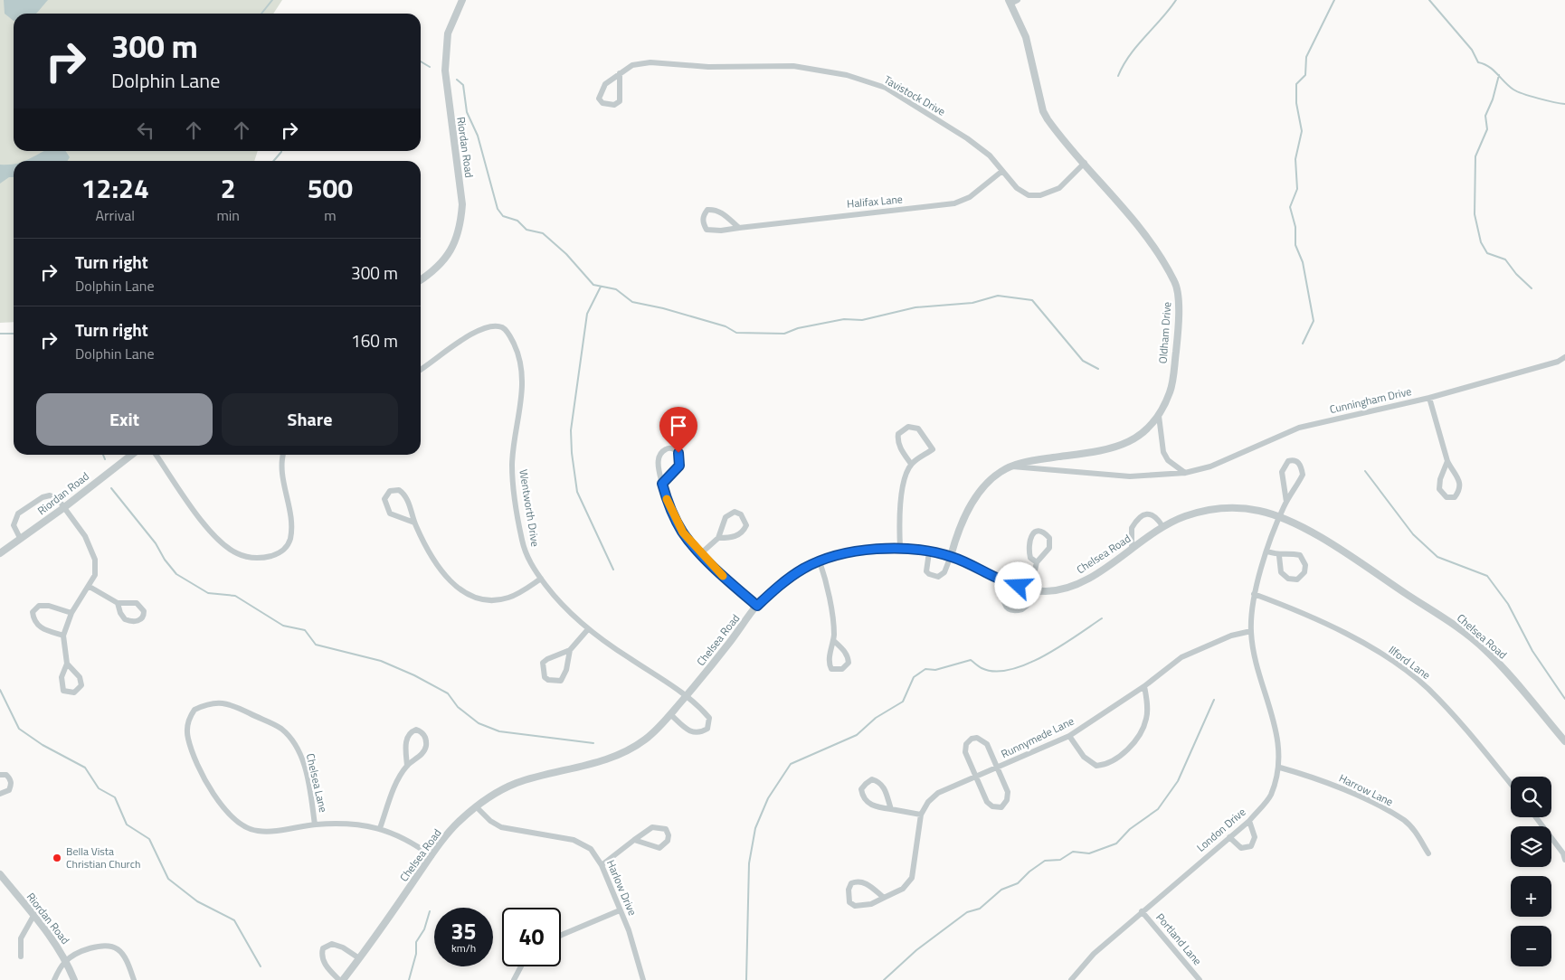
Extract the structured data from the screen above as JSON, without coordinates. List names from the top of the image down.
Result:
{
  "streets": {
    "street": [
      "Tavistock Drive",
      "Riordan Road",
      "Halifax Lane",
      "Oldham Drive",
      "Cunningham Drive",
      "Wentworth Drive",
      "Chelsea Road",
      "Ilford Lane",
      "Runnymede Lane",
      "Chelsea Lane",
      "Harrow Lane",
      "London Drive",
      "Harlow Drive",
      "Portland Lane"
    ]
  },
  "crossings": [
    ["Tavistock Drive", "Halifax Lane"],
    ["Tavistock Drive", "Oldham Drive"],
    ["Oldham Drive", "Cunningham Drive"],
    ["Oldham Drive", "Chelsea Road"],
    ["Wentworth Drive", "Chelsea Road"],
    ["Chelsea Road", "Chelsea Lane"],
    ["Chelsea Road", "London Drive"],
    ["Chelsea Road", "Harlow Drive"],
    ["Ilford Lane", "London Drive"],
    ["Runnymede Lane", "London Drive"],
    ["Harrow Lane", "London Drive"],
    ["London Drive", "Portland Lane"]
  ],
  "places": ["Bella Vista Christian Church"],
  "page": {
    "turn": ["300 m", "Dolphin Lane"],
    "eta": [
      "12:24",
      "Arrival",
      "2",
      "min",
      "500",
      "m"
    ],
    "list": [
      {
        "name": "Turn right",
        "note": "Dolphin Lane",
        "value": "300 m"
      },
      {
        "name": "Turn right",
        "note": "Dolphin Lane",
        "value": "160 m"
      }
    ],
    "buttons": ["Exit", "Share"],
    "map_buttons": ["+", "−"],
    "speed": "35 km/h",
    "limit": "40"
  }
}
